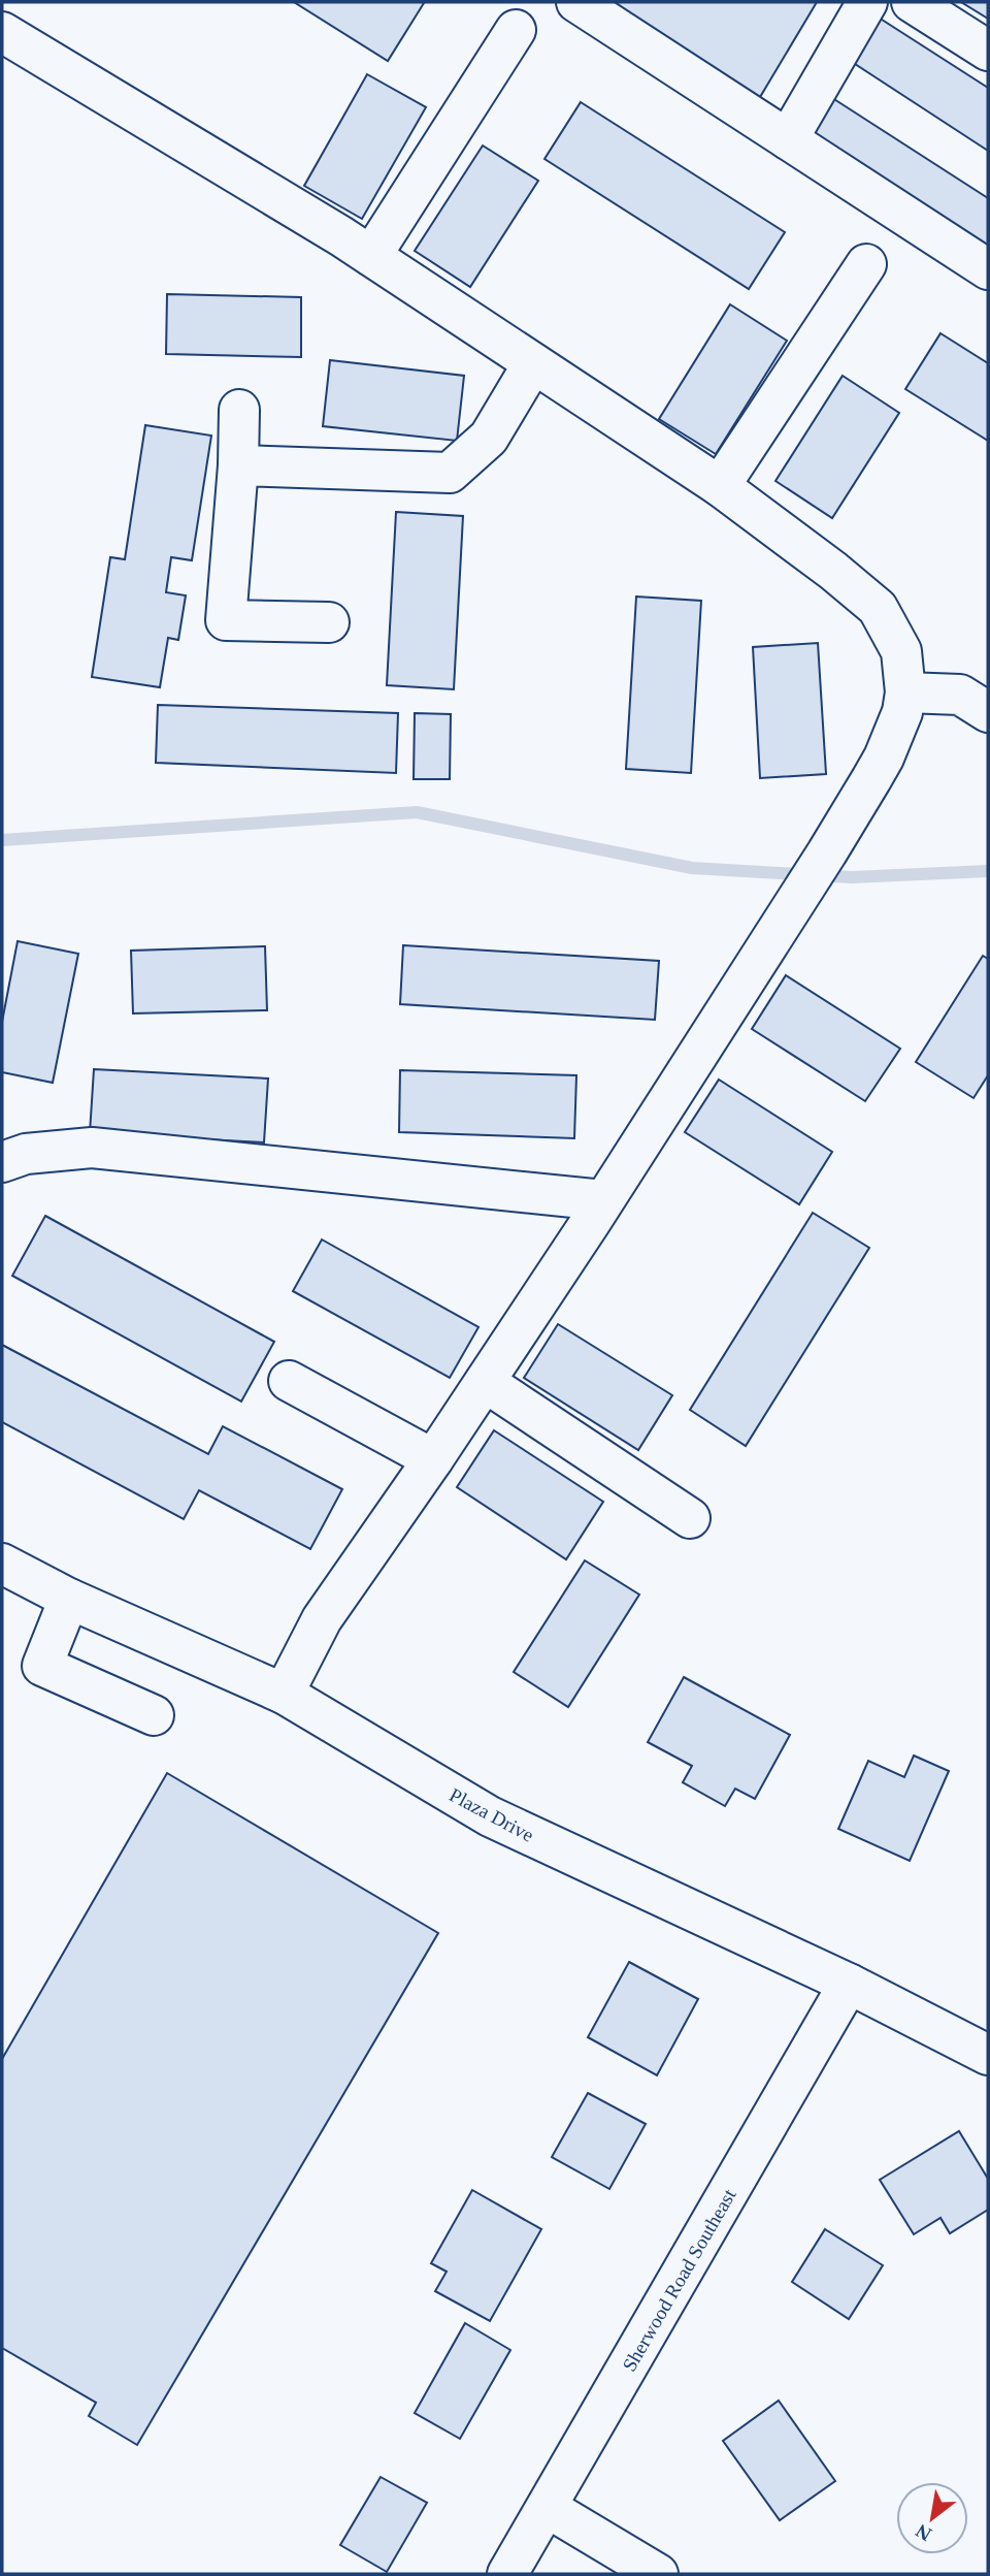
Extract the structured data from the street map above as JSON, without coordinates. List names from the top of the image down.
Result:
{
  "streets": {
    "street": ["Plaza Drive", "Sherwood Road Southeast"]
  },
  "crossings": [
    ["Plaza Drive", "Sherwood Road Southeast"]
  ],
  "north": "bottom left"
}
